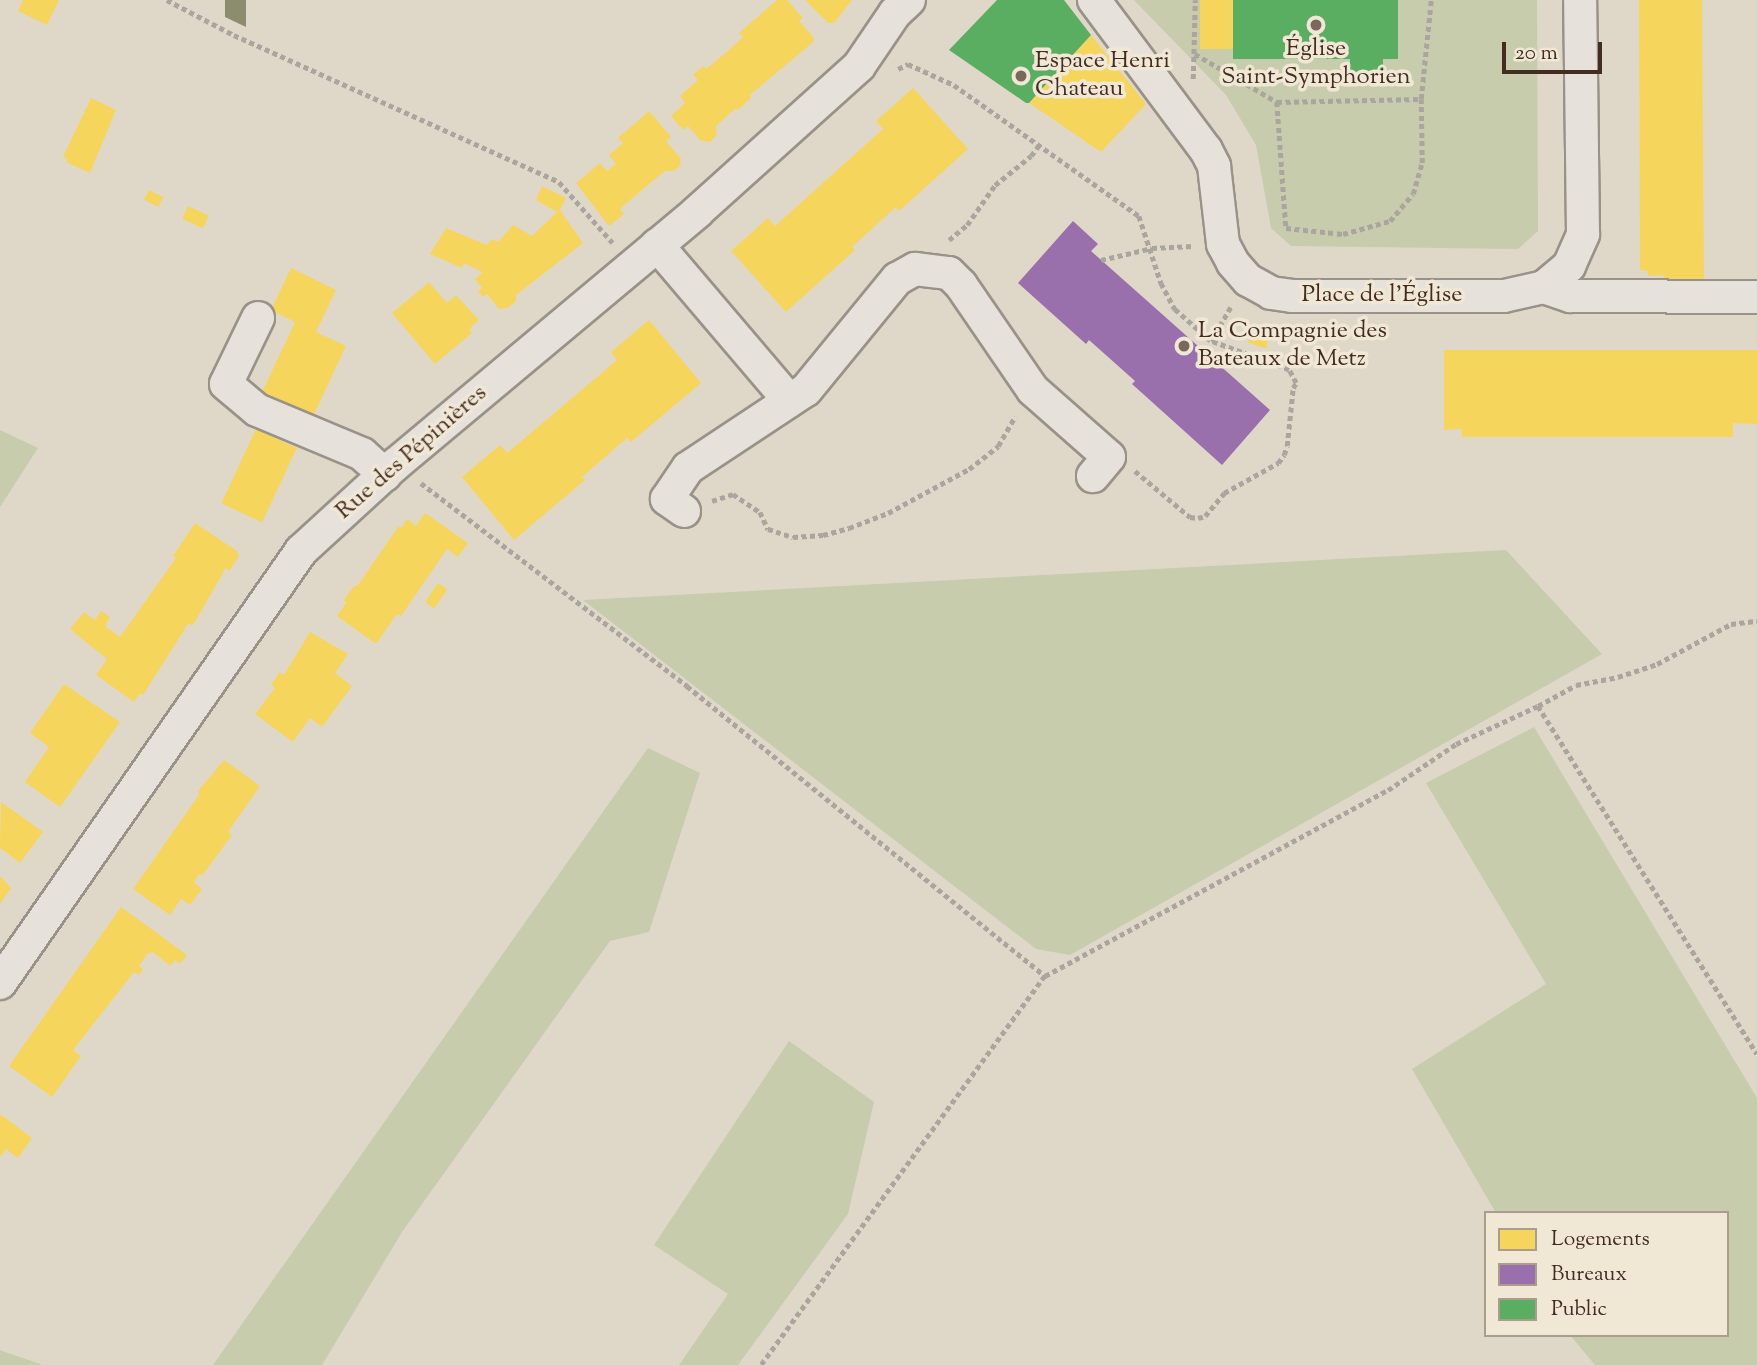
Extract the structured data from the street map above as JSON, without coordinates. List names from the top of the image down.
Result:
{
  "streets": {
    "street": ["Place de l'Église", "Rue des Pépinières"]
  },
  "places": ["Église Saint-Symphorien", "Espace Henri Chateau", "La Compagnie des Bateaux de Metz"],
  "legend": ["Logements", "Bureaux", "Public"],
  "scale_bar": "20 m"
}
